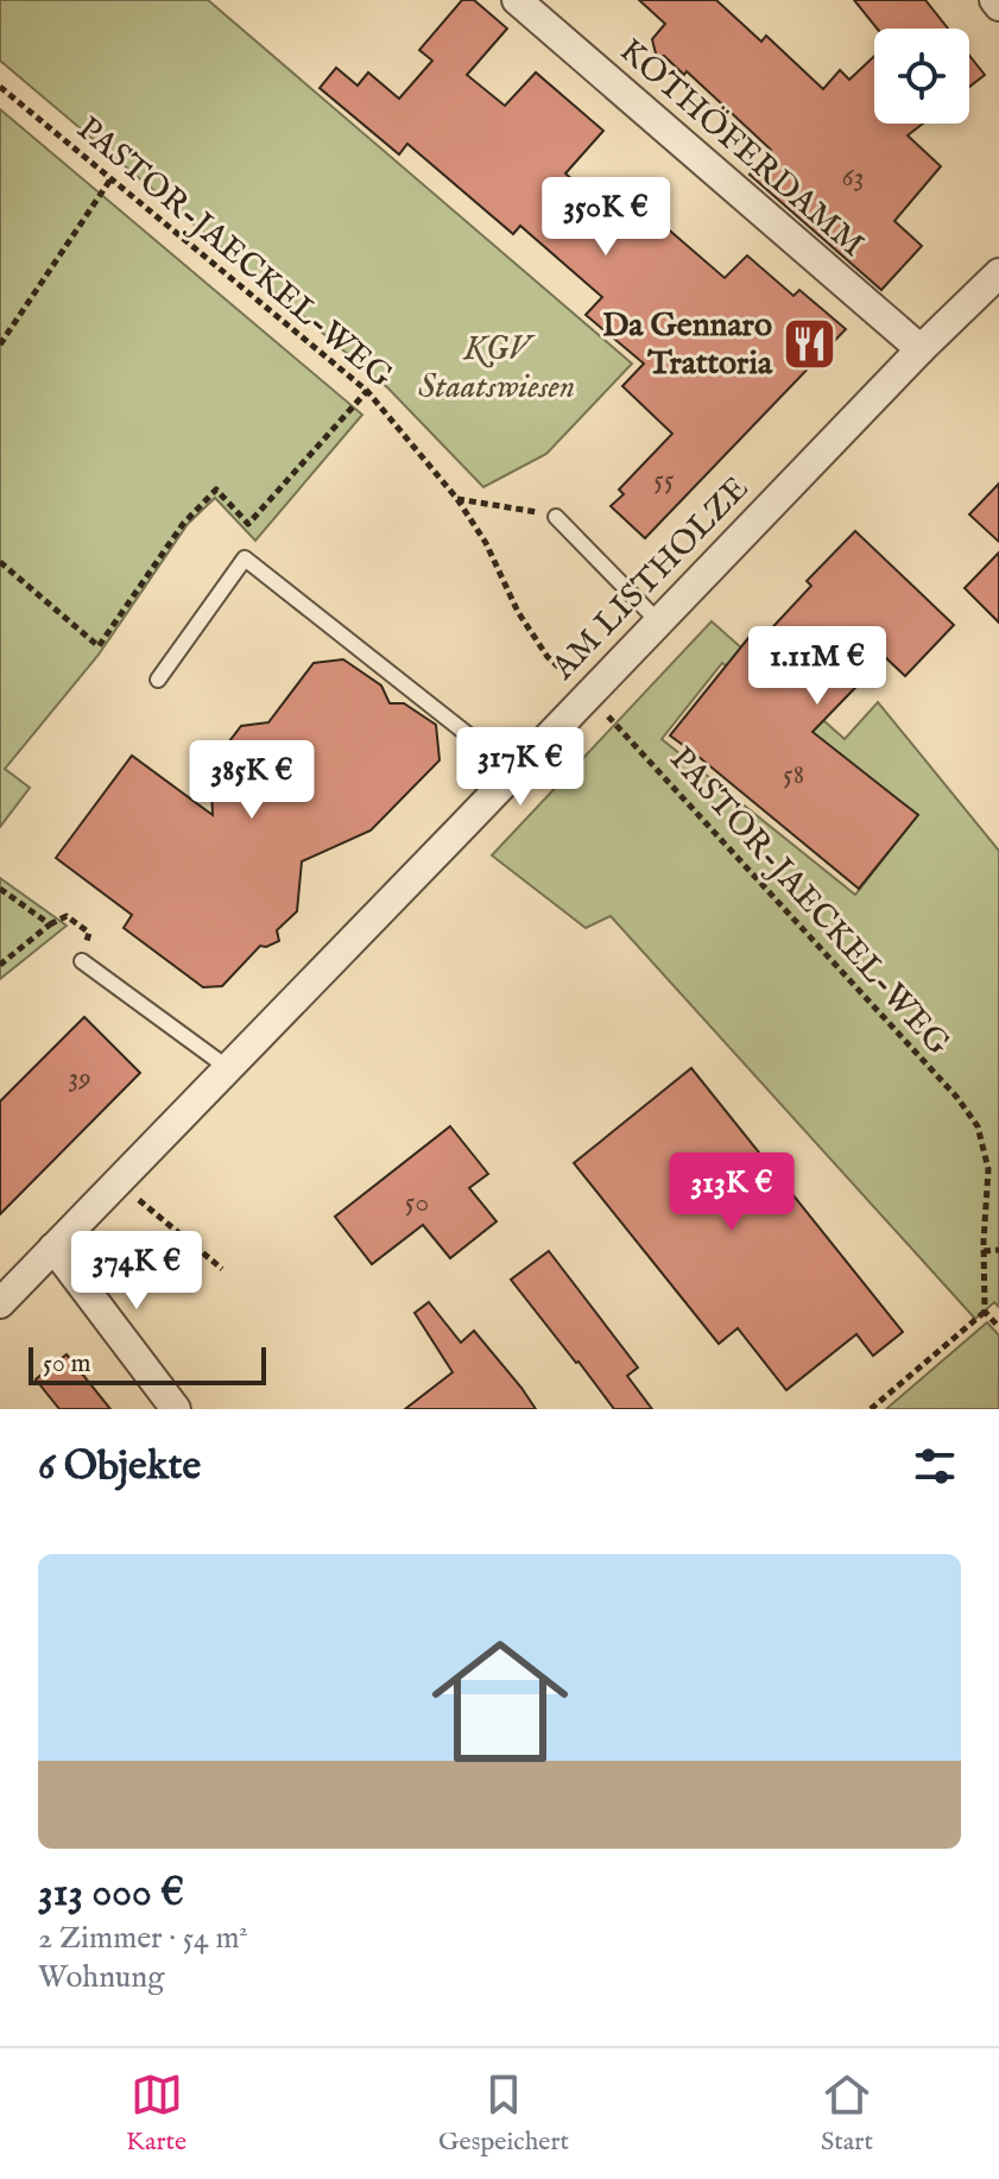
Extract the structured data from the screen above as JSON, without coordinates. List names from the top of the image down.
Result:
{
  "streets": {
    "street": ["KOTHÖFERDAMM", "AM LISTHOLZE"],
    "path": ["PASTOR-JAECKEL-WEG"]
  },
  "crossings": [
    ["KOTHÖFERDAMM", "AM LISTHOLZE"]
  ],
  "parks": ["KGV Staatswiesen"],
  "places": {
    "restaurant": ["Da Gennaro Trattoria"]
  },
  "house_numbers": [
    "63",
    "55",
    "58",
    "39",
    "50"
  ],
  "scale_bar": "50 m",
  "page": {
    "price": [
      "350K €",
      "1.11M €",
      "317K €",
      "385K €",
      "313K €",
      "374K €"
    ],
    "scale": "50 m",
    "heading": "6 Objekte",
    "list": [
      {
        "name": "313 000 €",
        "note": "2 Zimmer · 54 m² · Wohnung"
      }
    ],
    "tabs": ["Karte", "Gespeichert", "Start"]
  }
}
